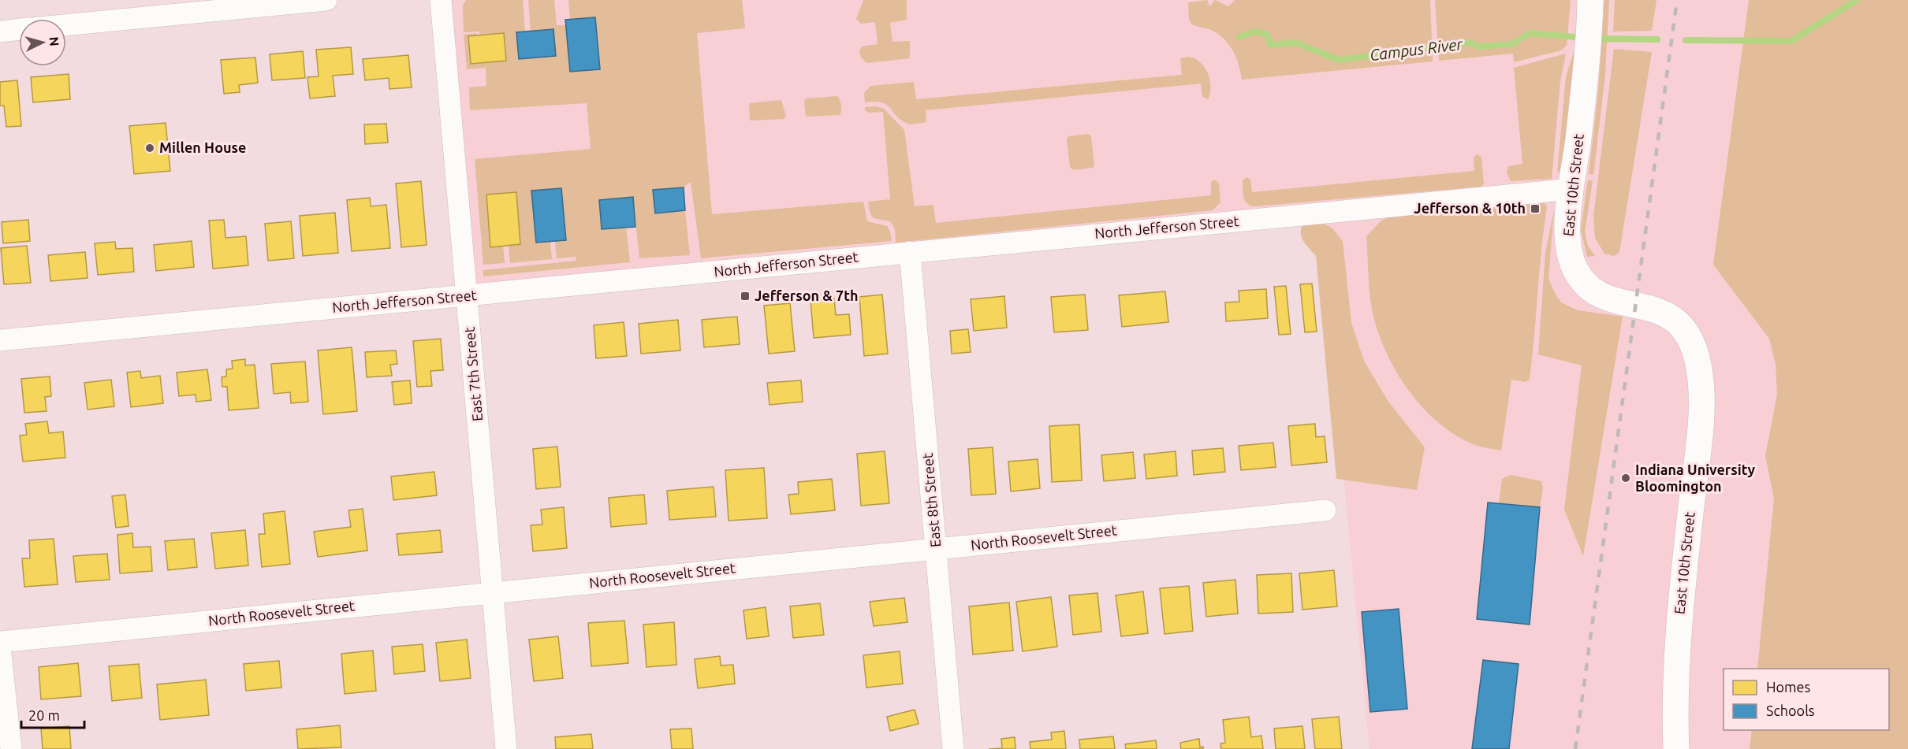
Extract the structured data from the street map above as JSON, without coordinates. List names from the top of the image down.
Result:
{
  "streets": {
    "street": [
      "East 10th Street",
      "North Jefferson Street",
      "East 7th Street",
      "East 8th Street",
      "North Roosevelt Street"
    ]
  },
  "crossings": [
    ["East 10th Street", "North Jefferson Street"],
    ["North Jefferson Street", "East 7th Street"],
    ["North Jefferson Street", "East 8th Street"],
    ["East 7th Street", "North Roosevelt Street"],
    ["East 8th Street", "North Roosevelt Street"]
  ],
  "water": ["Campus River"],
  "places": {
    "other": ["Millen House", "Indiana University Bloomington"],
    "transit": ["Jefferson & 10th", "Jefferson & 7th"]
  },
  "legend": ["Homes", "Schools"],
  "scale_bar": "20 m",
  "north": "right"
}
